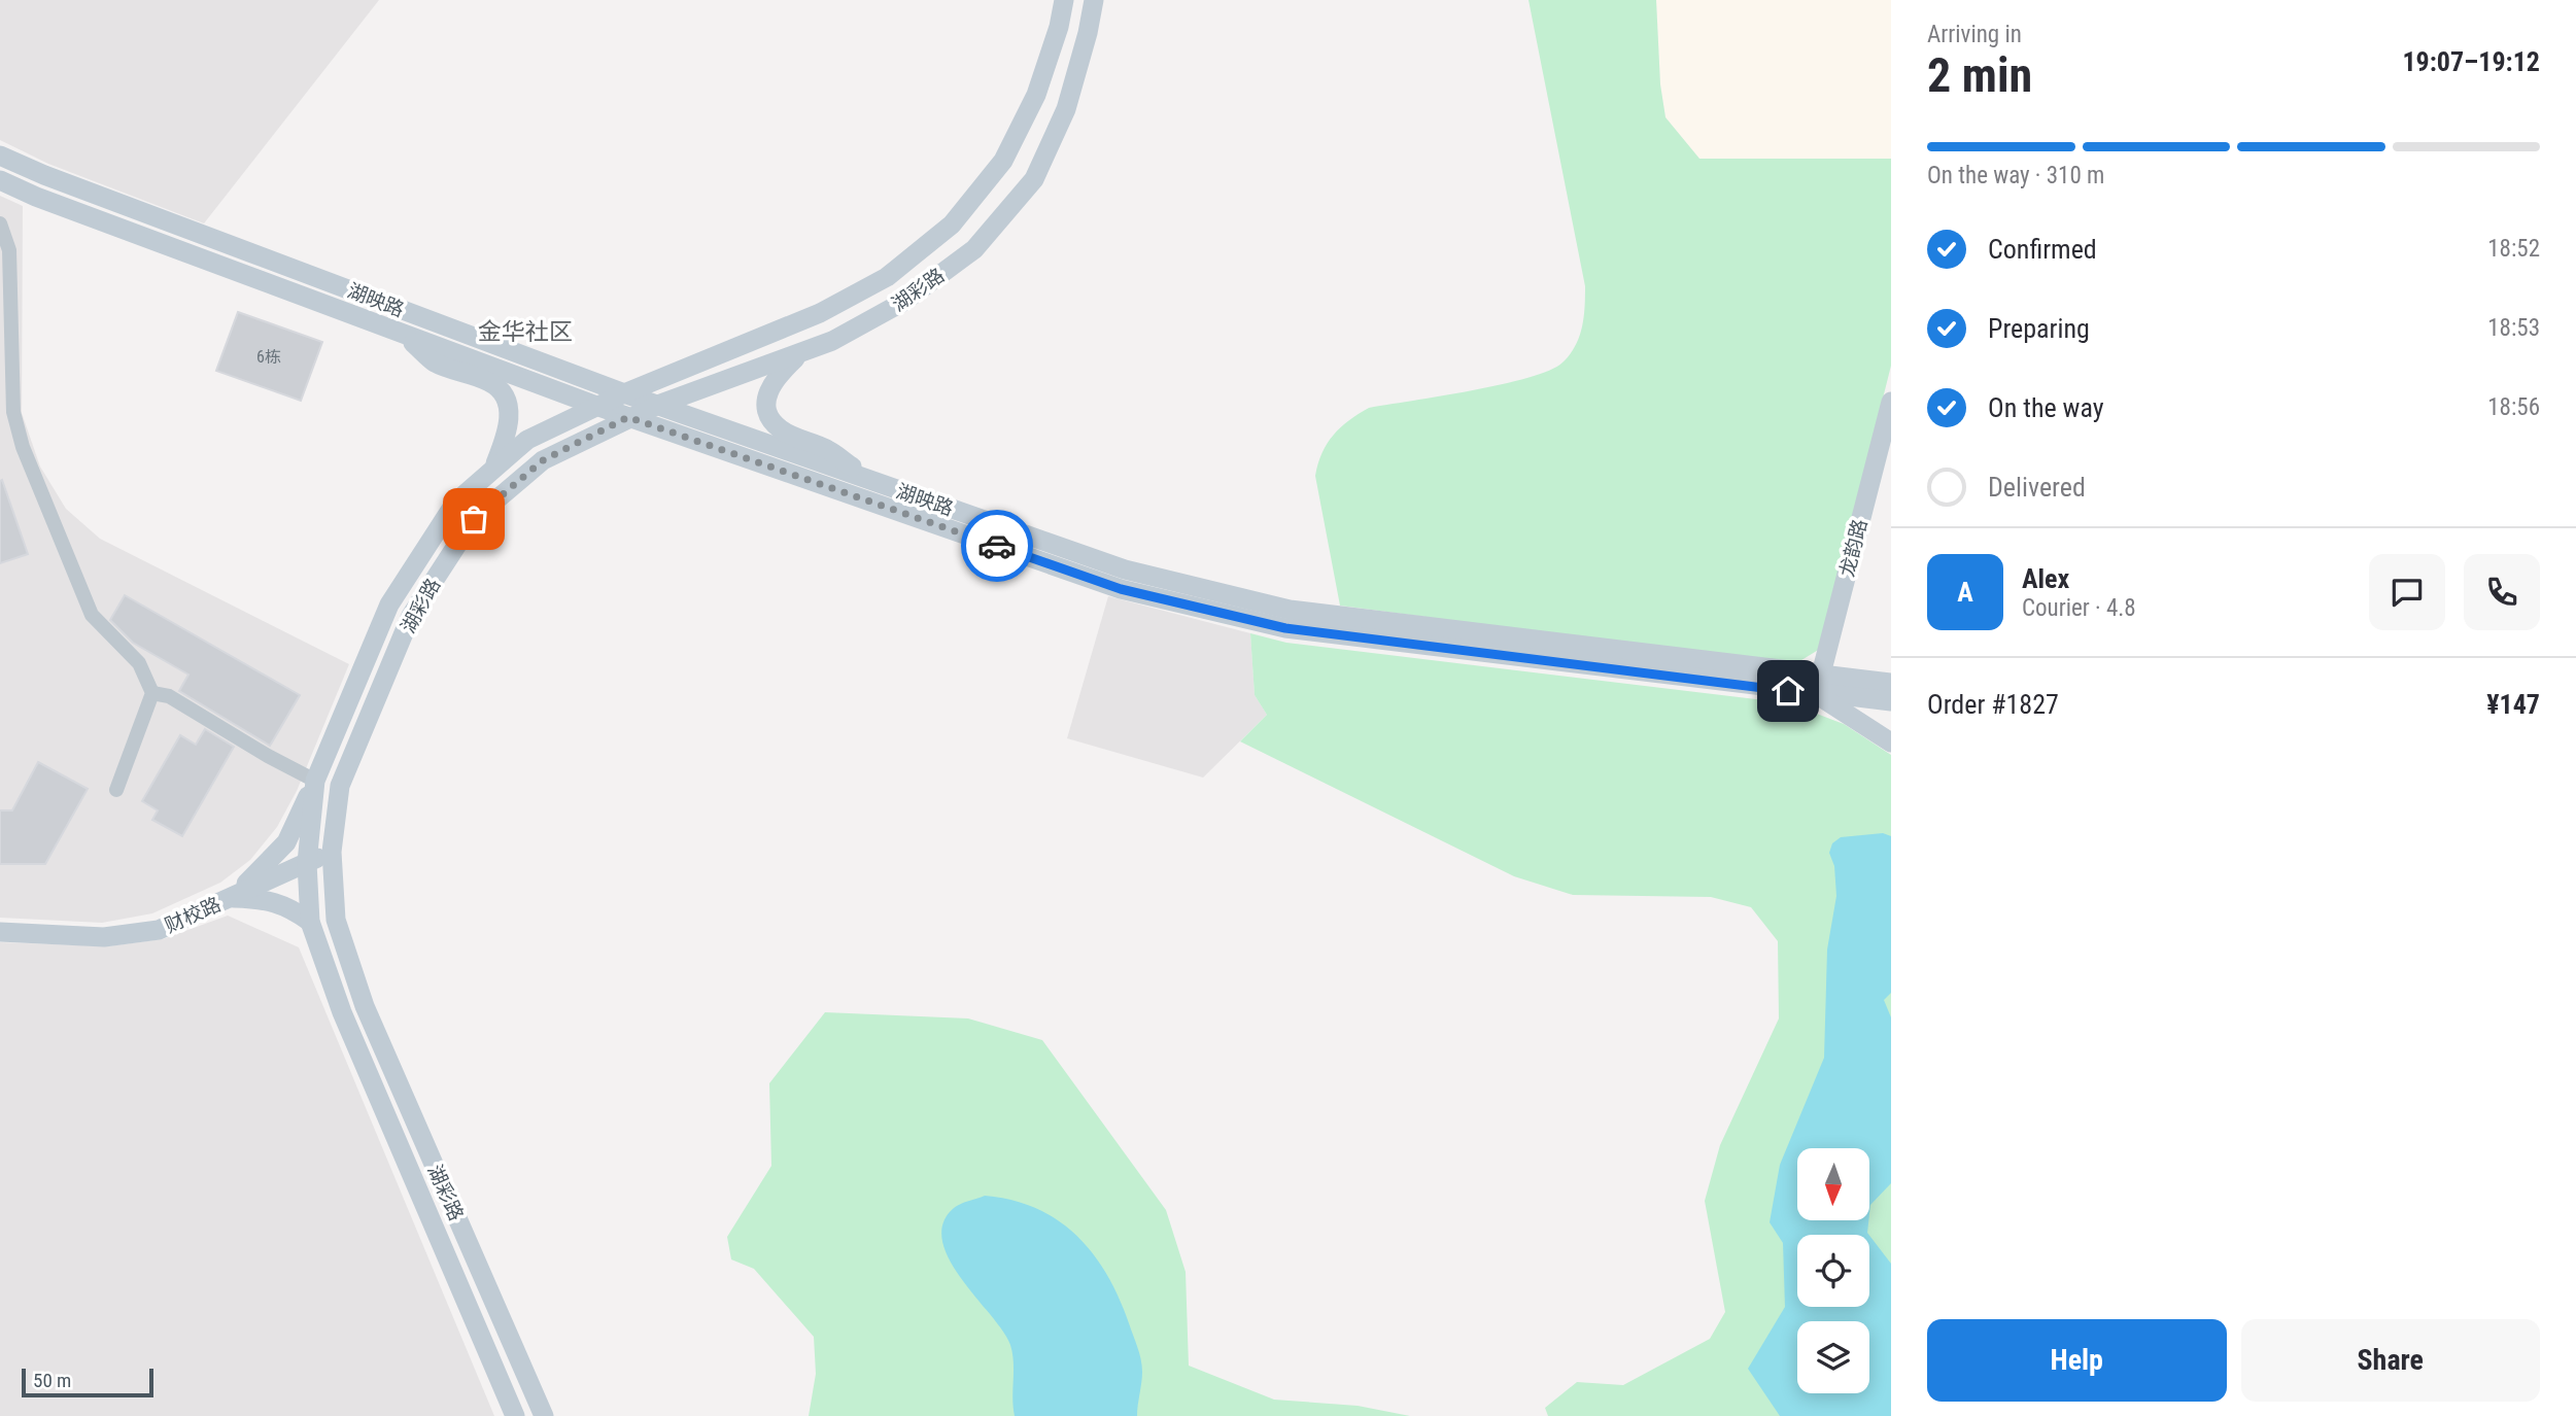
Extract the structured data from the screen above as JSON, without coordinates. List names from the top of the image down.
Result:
{
  "streets": {
    "main road": [
      "湖彩路",
      "湖映路",
      "龙韵路",
      "财校路"
    ]
  },
  "crossings": [
    ["湖彩路", "湖映路"],
    ["湖彩路", "财校路"],
    ["湖映路", "龙韵路"]
  ],
  "districts": ["金华社区"],
  "house_numbers": ["6栋"],
  "scale_bar": "50 m",
  "north": "bottom",
  "page": {
    "heading": ["2 min", "Arriving in", "19:07–19:12"],
    "panel": [
      "Alex",
      "Courier · 4.8",
      "Order #1827",
      "¥147"
    ],
    "bar": "On the way · 310 m",
    "list": [
      ["Confirmed", "18:52"],
      ["Preparing", "18:53"],
      ["On the way", "18:56"],
      "Delivered"
    ],
    "round": "A",
    "buttons": ["Help", "Share"],
    "scale": "50 m"
  }
}
